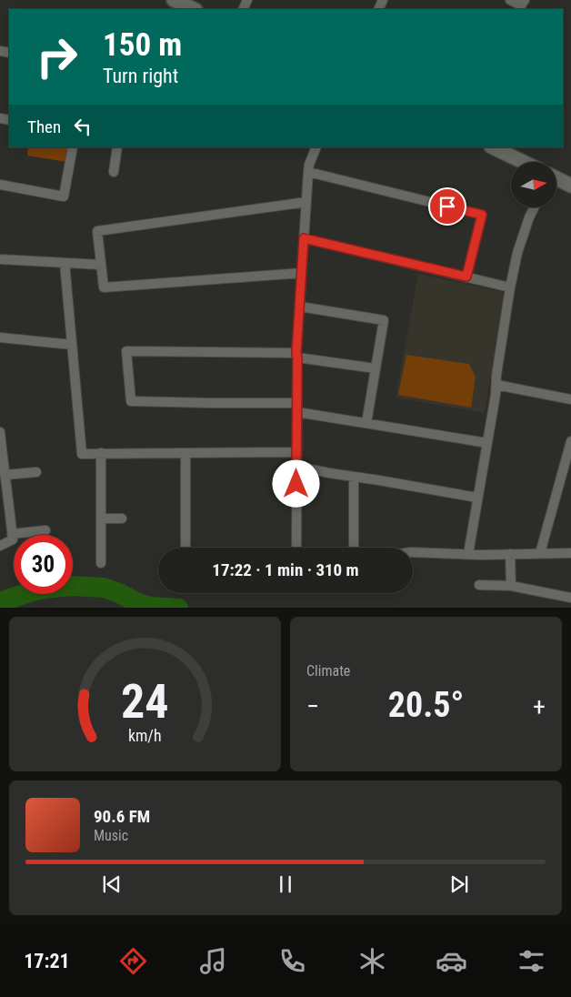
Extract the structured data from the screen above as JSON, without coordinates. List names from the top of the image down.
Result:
{
  "north": "right",
  "page": {
    "turn": ["150 m", "Turn right"],
    "then": "Then",
    "limit": "30",
    "trip": "17:22 · 1 min · 310 m",
    "tile": "Climate",
    "heat": ["−", "20.5°", "+"],
    "song": ["90.6 FM", "Music"],
    "tabs": "17:21",
    "gauge": ["24", "km/h"]
  }
}
